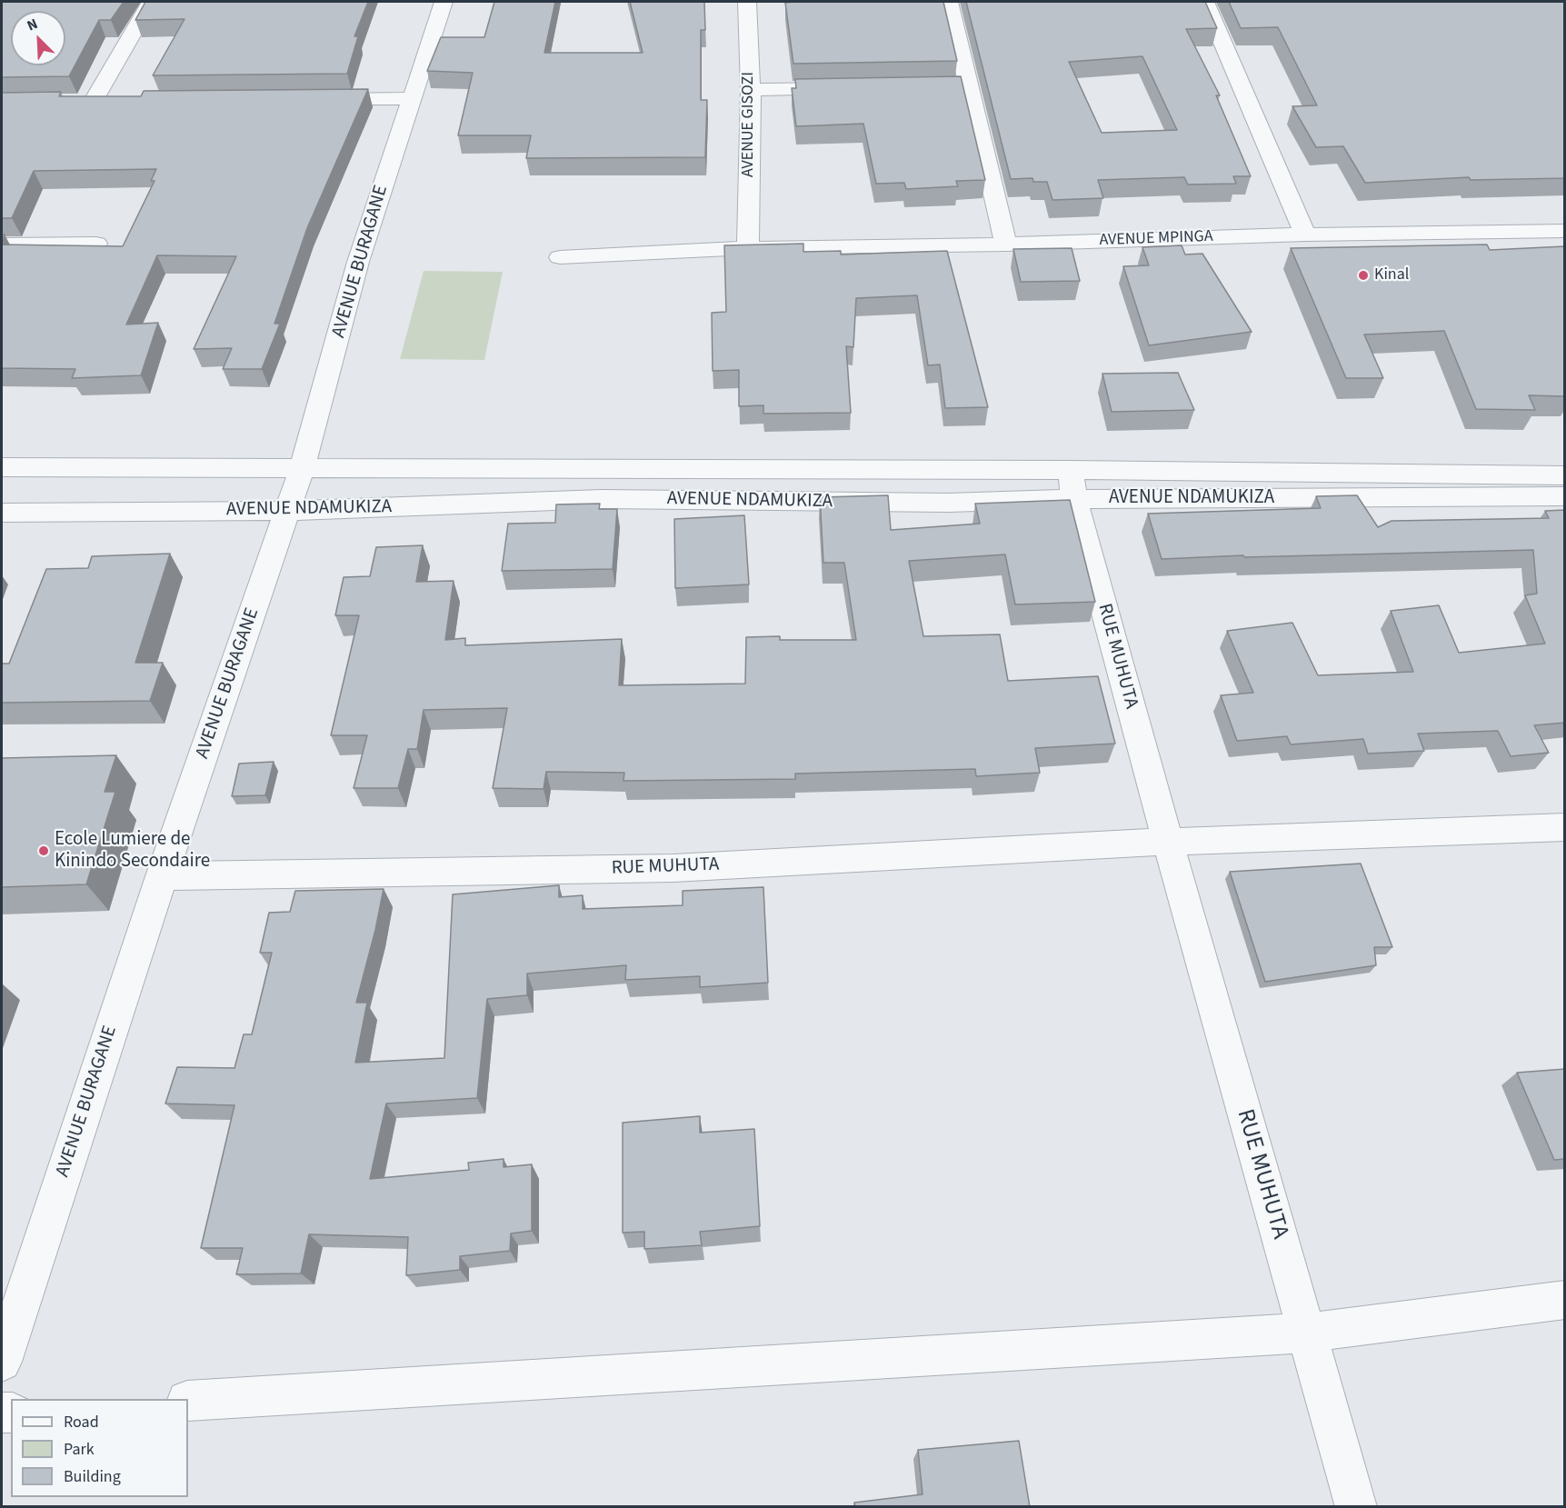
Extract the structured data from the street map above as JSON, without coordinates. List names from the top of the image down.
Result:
{
  "streets": {
    "street": [
      "AVENUE GISOZI",
      "AVENUE MPINGA",
      "AVENUE BURAGANE",
      "AVENUE NDAMUKIZA",
      "RUE MUHUTA"
    ]
  },
  "crossings": [
    ["AVENUE GISOZI", "AVENUE MPINGA"],
    ["AVENUE BURAGANE", "AVENUE NDAMUKIZA"],
    ["AVENUE BURAGANE", "RUE MUHUTA"],
    ["AVENUE NDAMUKIZA", "RUE MUHUTA"]
  ],
  "places": ["Kinal", "Ecole Lumiere de Kinindo Secondaire"],
  "legend": ["Road", "Park", "Building"],
  "north": "top left"
}
